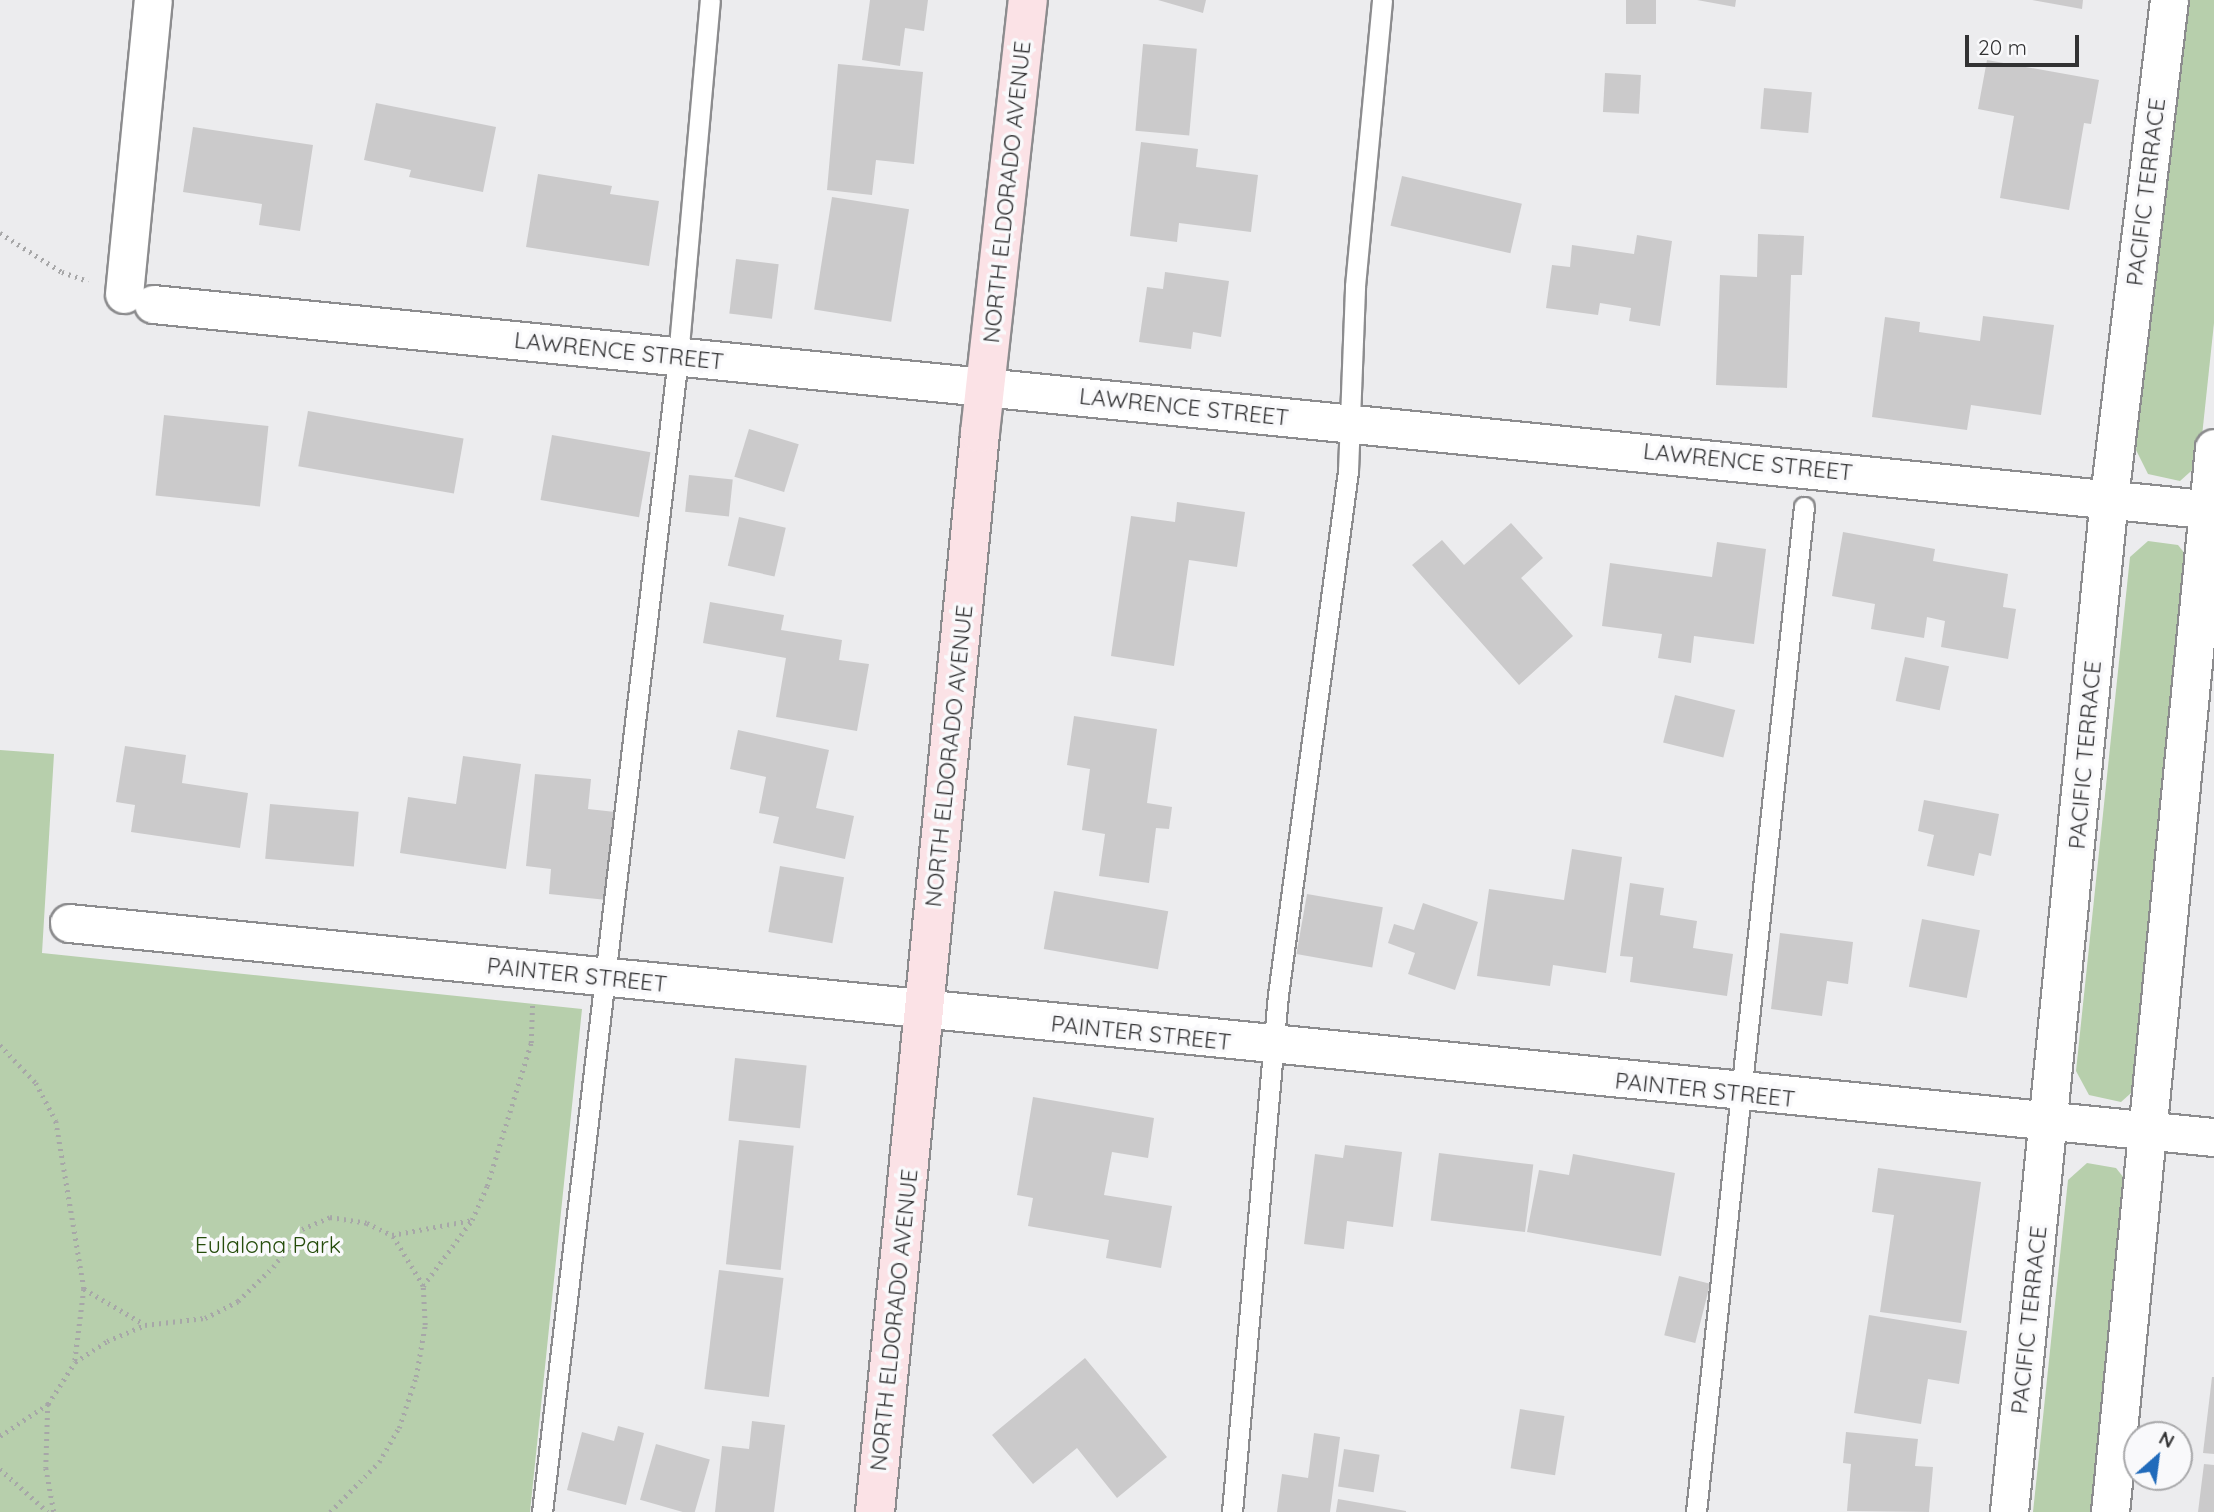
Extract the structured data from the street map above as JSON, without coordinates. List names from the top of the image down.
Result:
{
  "streets": {
    "street": [
      "NORTH ELDORADO AVENUE",
      "PACIFIC TERRACE",
      "LAWRENCE STREET",
      "PAINTER STREET"
    ]
  },
  "crossings": [
    ["NORTH ELDORADO AVENUE", "LAWRENCE STREET"],
    ["NORTH ELDORADO AVENUE", "PAINTER STREET"],
    ["PACIFIC TERRACE", "LAWRENCE STREET"],
    ["PACIFIC TERRACE", "PAINTER STREET"]
  ],
  "parks": ["Eulalona Park"],
  "scale_bar": "20 m",
  "north": "top right"
}
